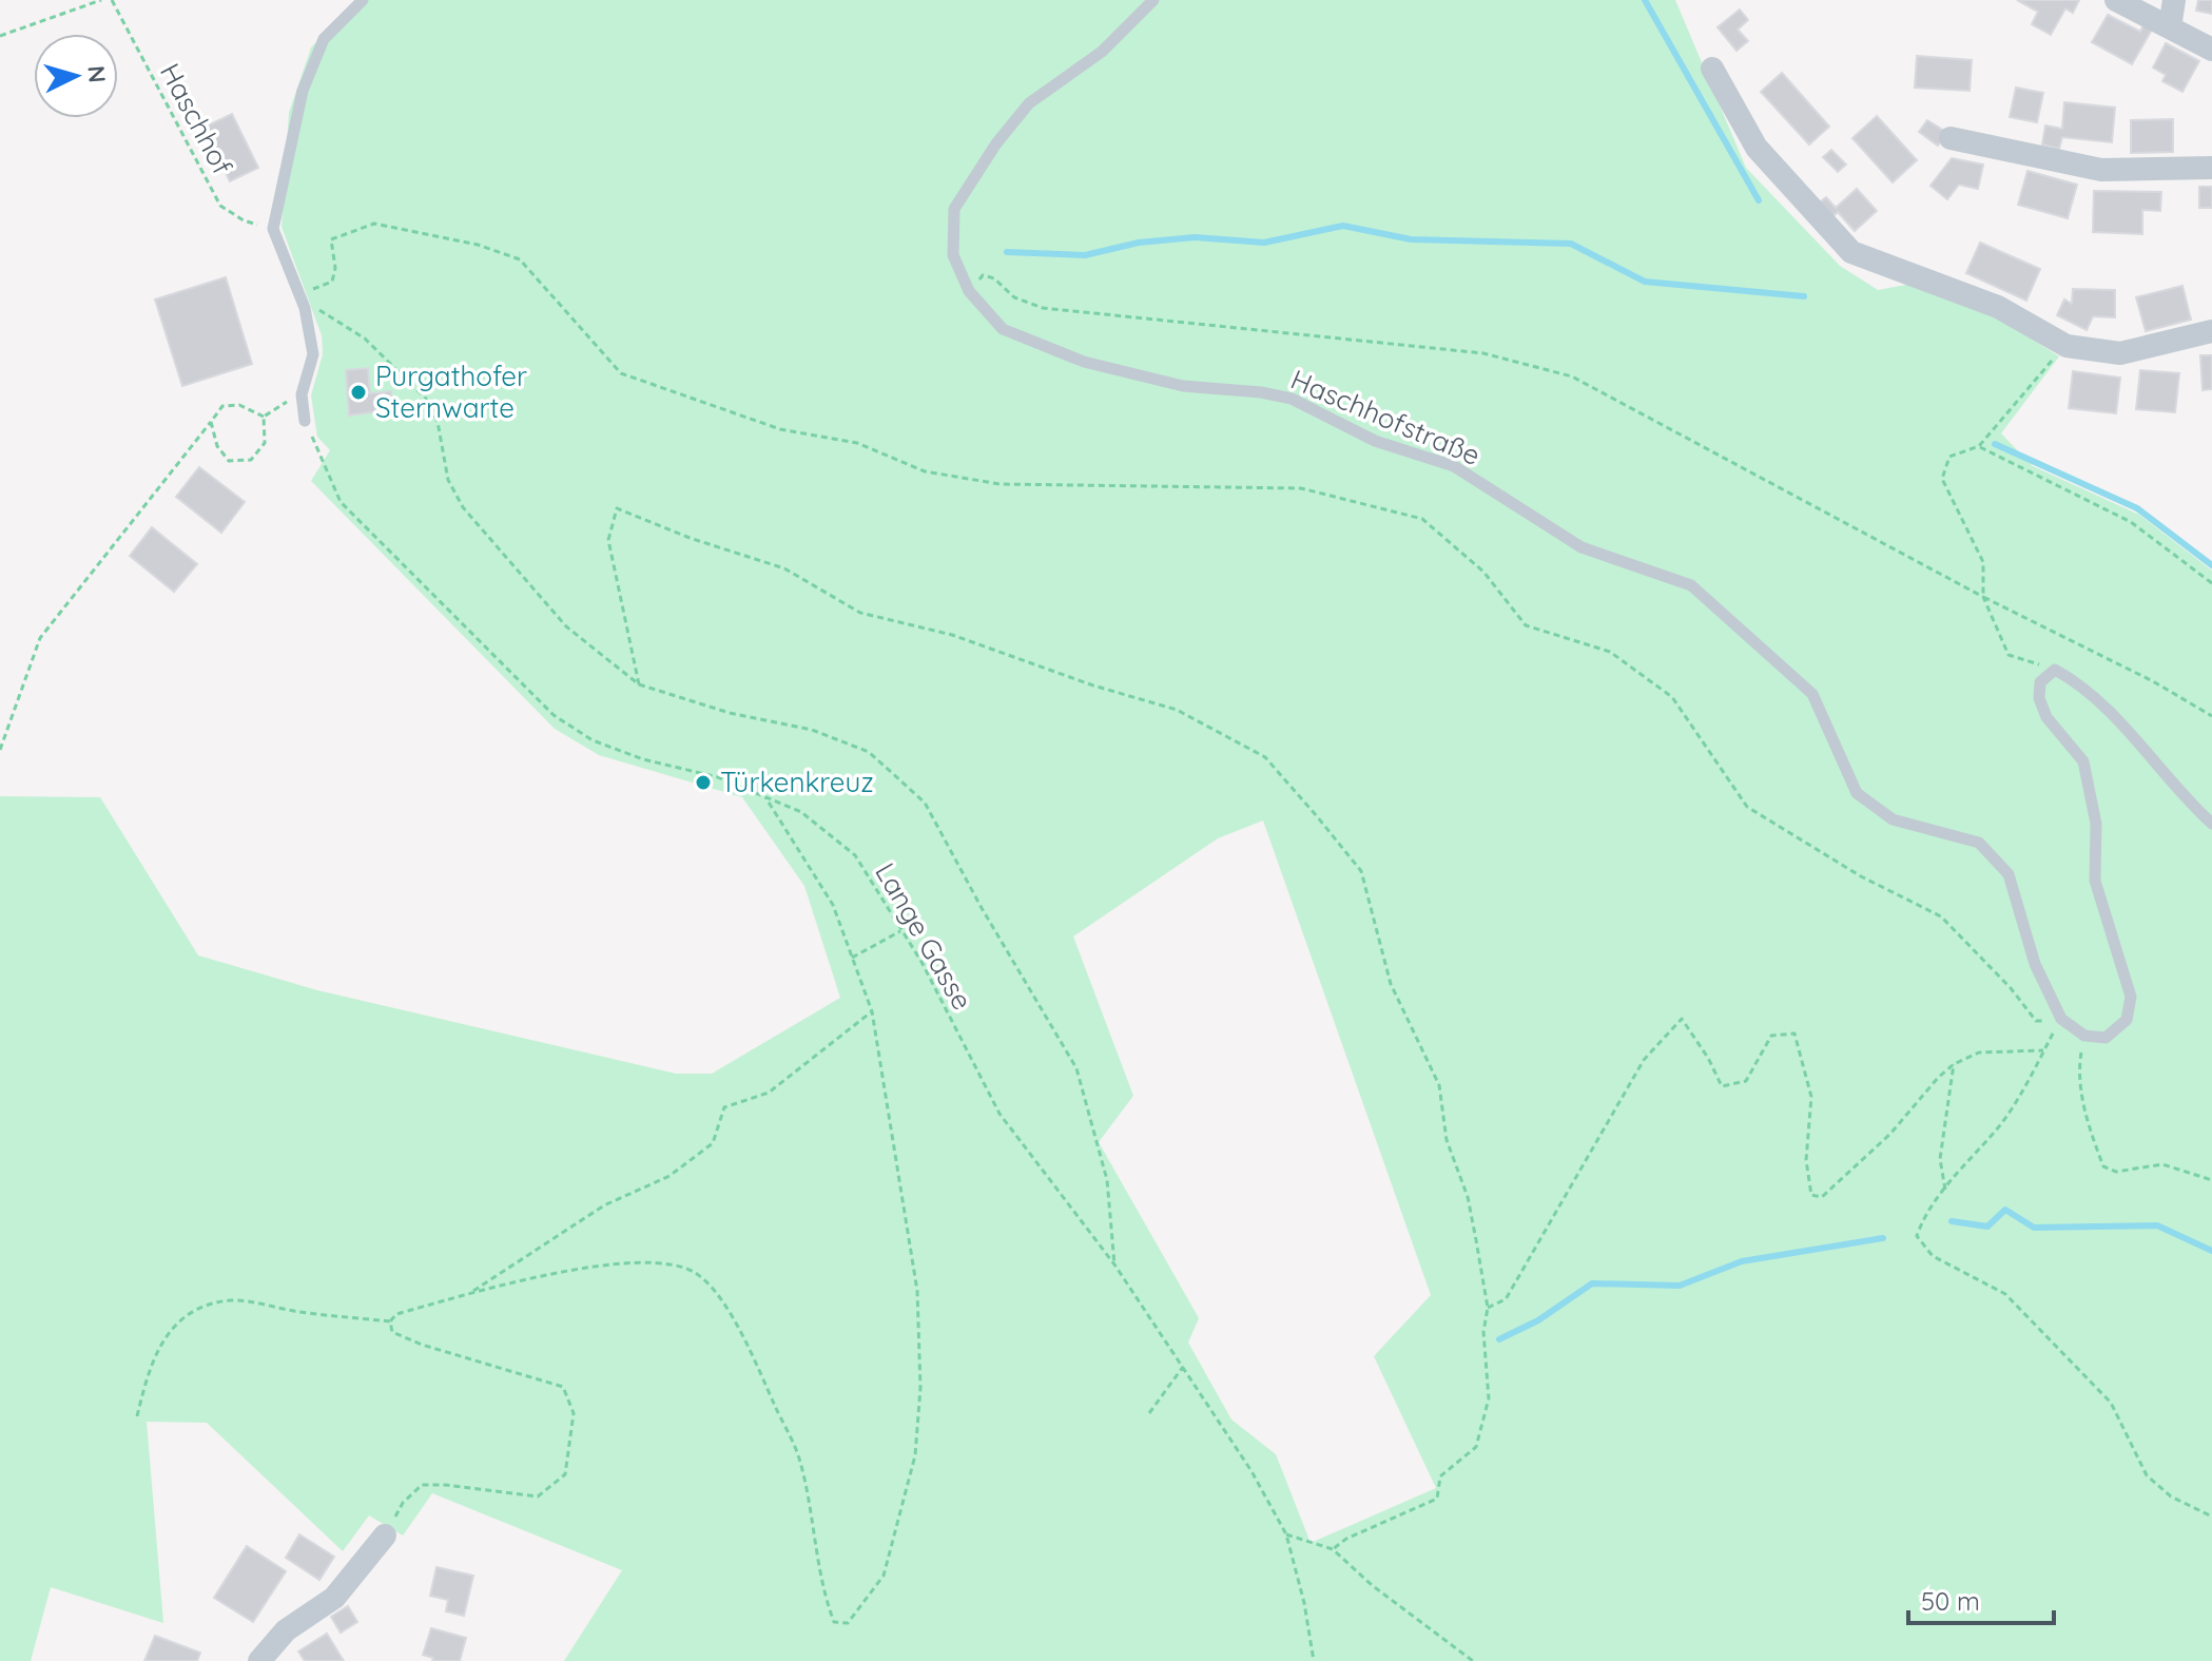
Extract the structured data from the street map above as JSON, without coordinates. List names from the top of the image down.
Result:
{
  "streets": {
    "lane": ["Haschhofstraße"],
    "path": ["Haschhof", "Lange Gasse"]
  },
  "places": ["Purgathofer Sternwarte", "Türkenkreuz"],
  "scale_bar": "50 m",
  "north": "right"
}
